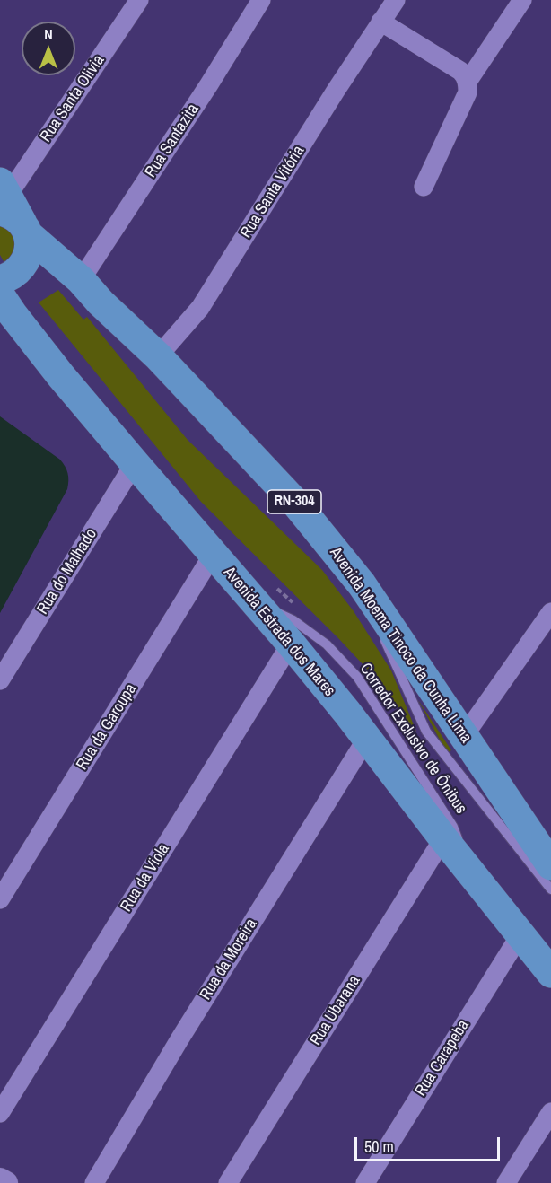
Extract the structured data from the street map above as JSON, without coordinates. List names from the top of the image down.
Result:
{
  "streets": {
    "main road": ["RN-304", "Avenida Estrada dos Mares", "Avenida Moema Tinoco da Cunha Lima"],
    "street": [
      "Rua Santa Olivia",
      "Rua Santazita",
      "Rua Santa Vitória",
      "Rua do Malhado",
      "Rua da Garoupa",
      "Rua da Viola",
      "Rua da Moreira",
      "Rua Ubarana",
      "Rua Carapeba"
    ],
    "lane": ["Corredor Exclusivo de Ônibus"]
  },
  "crossings": [
    ["Rua Santa Olivia", "Avenida Moema Tinoco da Cunha Lima"],
    ["Rua Santazita", "Avenida Moema Tinoco da Cunha Lima"],
    ["Rua Santa Vitória", "Avenida Moema Tinoco da Cunha Lima"],
    ["Rua do Malhado", "Avenida Estrada dos Mares"],
    ["Avenida Estrada dos Mares", "Rua da Garoupa"],
    ["Avenida Estrada dos Mares", "Corredor Exclusivo de Ônibus"],
    ["Avenida Estrada dos Mares", "Rua da Viola"],
    ["Avenida Estrada dos Mares", "Rua da Moreira"],
    ["Avenida Estrada dos Mares", "Rua Ubarana"],
    ["Avenida Estrada dos Mares", "Rua Carapeba"],
    ["Avenida Moema Tinoco da Cunha Lima", "Corredor Exclusivo de Ônibus"]
  ],
  "scale_bar": "50 m",
  "north": "top"
}
